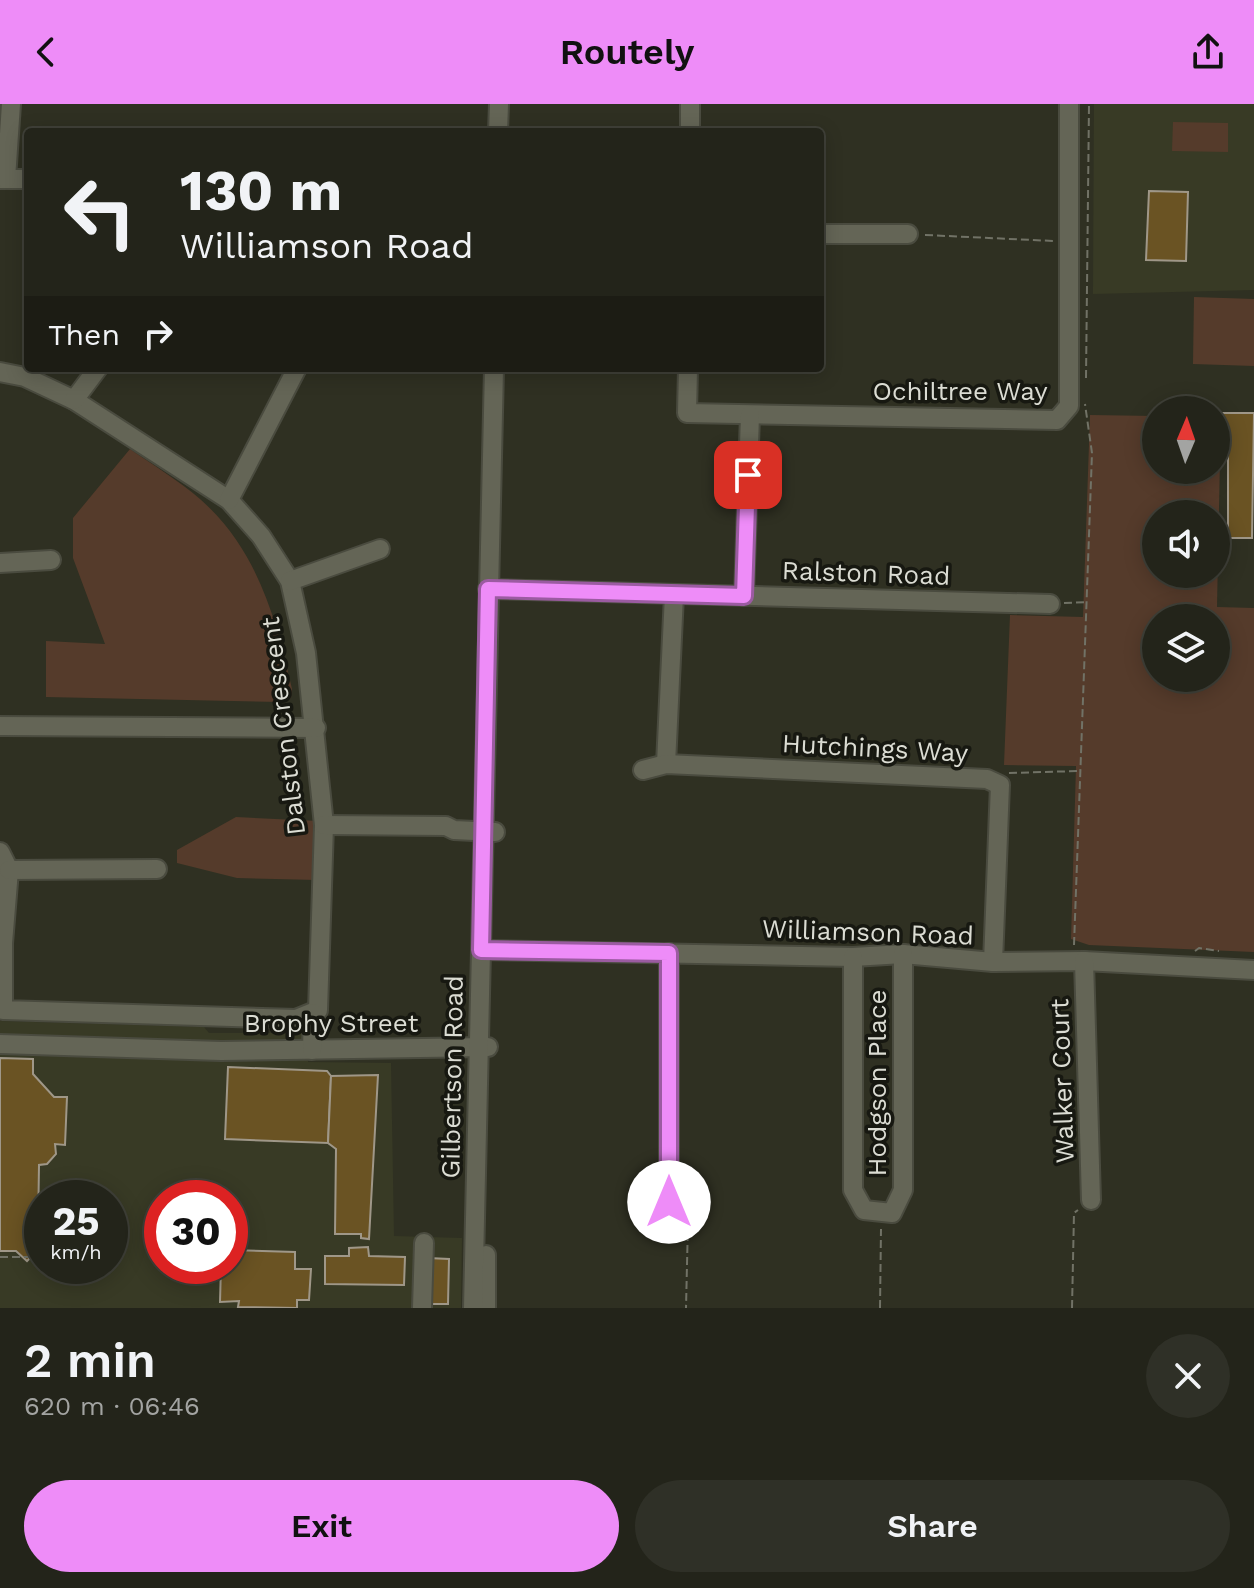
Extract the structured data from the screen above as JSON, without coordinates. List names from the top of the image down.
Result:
{
  "streets": {
    "street": [
      "Ochiltree Way",
      "Ralston Road",
      "Dalston Crescent",
      "Hutchings Way",
      "Williamson Road",
      "Brophy Street",
      "Gilbertson Road",
      "Walker Court",
      "Hodgson Place"
    ]
  },
  "crossings": [
    ["Ralston Road", "Gilbertson Road"],
    ["Dalston Crescent", "Brophy Street"],
    ["Hutchings Way", "Williamson Road"],
    ["Williamson Road", "Gilbertson Road"],
    ["Williamson Road", "Walker Court"],
    ["Williamson Road", "Hodgson Place"],
    ["Brophy Street", "Gilbertson Road"]
  ],
  "north": "top",
  "page": {
    "header": "Routely",
    "turn": ["130 m", "Williamson Road"],
    "then": "Then",
    "speed": "25 km/h",
    "limit": "30",
    "heading": ["2 min", "620 m · 06:46"],
    "buttons": ["Exit", "Share"]
  }
}
